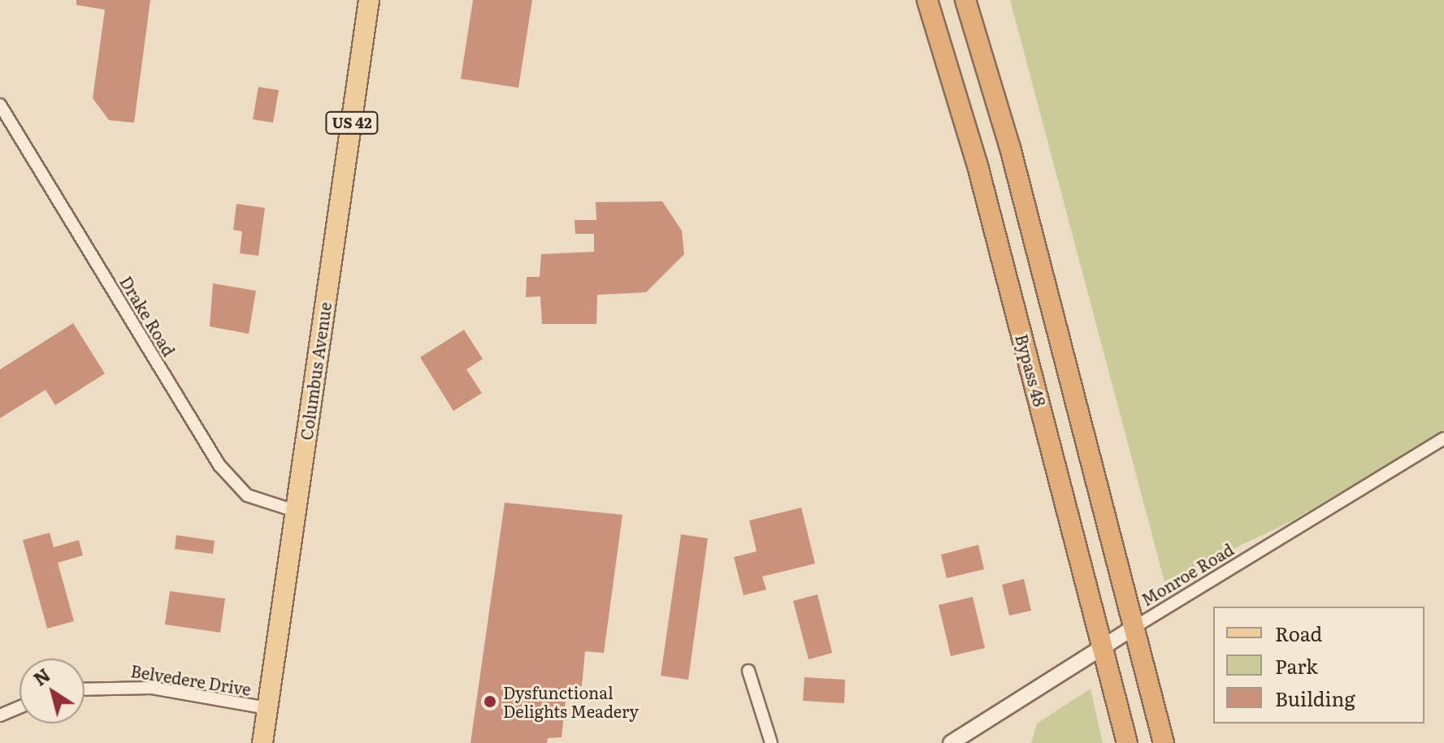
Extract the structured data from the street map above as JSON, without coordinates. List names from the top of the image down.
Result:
{
  "streets": {
    "highway": ["Bypass 48"],
    "main road": ["US 42", "Columbus Avenue"],
    "street": ["Drake Road", "Monroe Road", "Belvedere Drive"]
  },
  "crossings": [
    ["Drake Road", "Columbus Avenue"],
    ["Bypass 48", "Monroe Road"],
    ["Columbus Avenue", "Belvedere Drive"]
  ],
  "places": ["Dysfunctional Delights Meadery"],
  "legend": ["Road", "Park", "Building"],
  "north": "top left"
}
